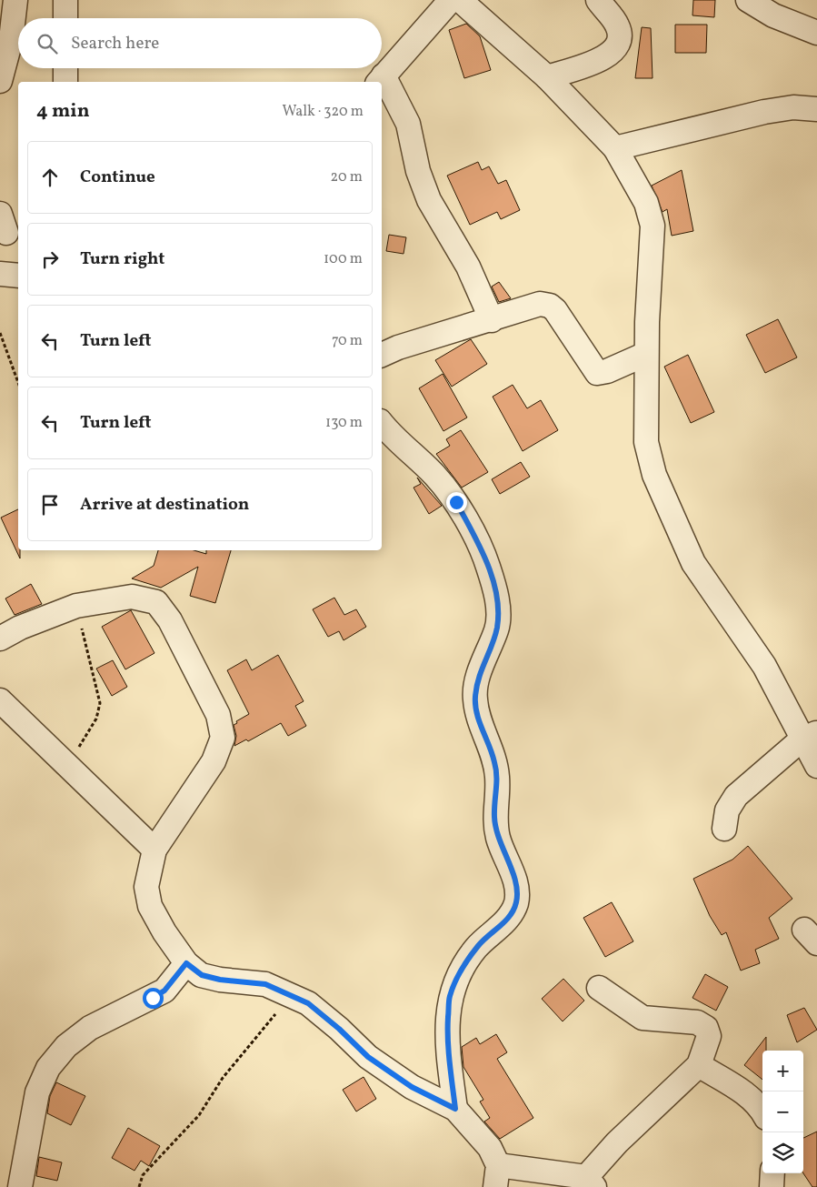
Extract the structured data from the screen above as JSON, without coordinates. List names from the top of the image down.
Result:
{
  "page": {
    "search": "Search here",
    "heading": ["4 min", "Walk · 320 m"],
    "list": [
      ["Continue", "20 m"],
      ["Turn right", "100 m"],
      ["Turn left", "70 m"],
      ["Turn left", "130 m"],
      "Arrive at destination"
    ],
    "map_buttons": ["+", "−"]
  }
}
